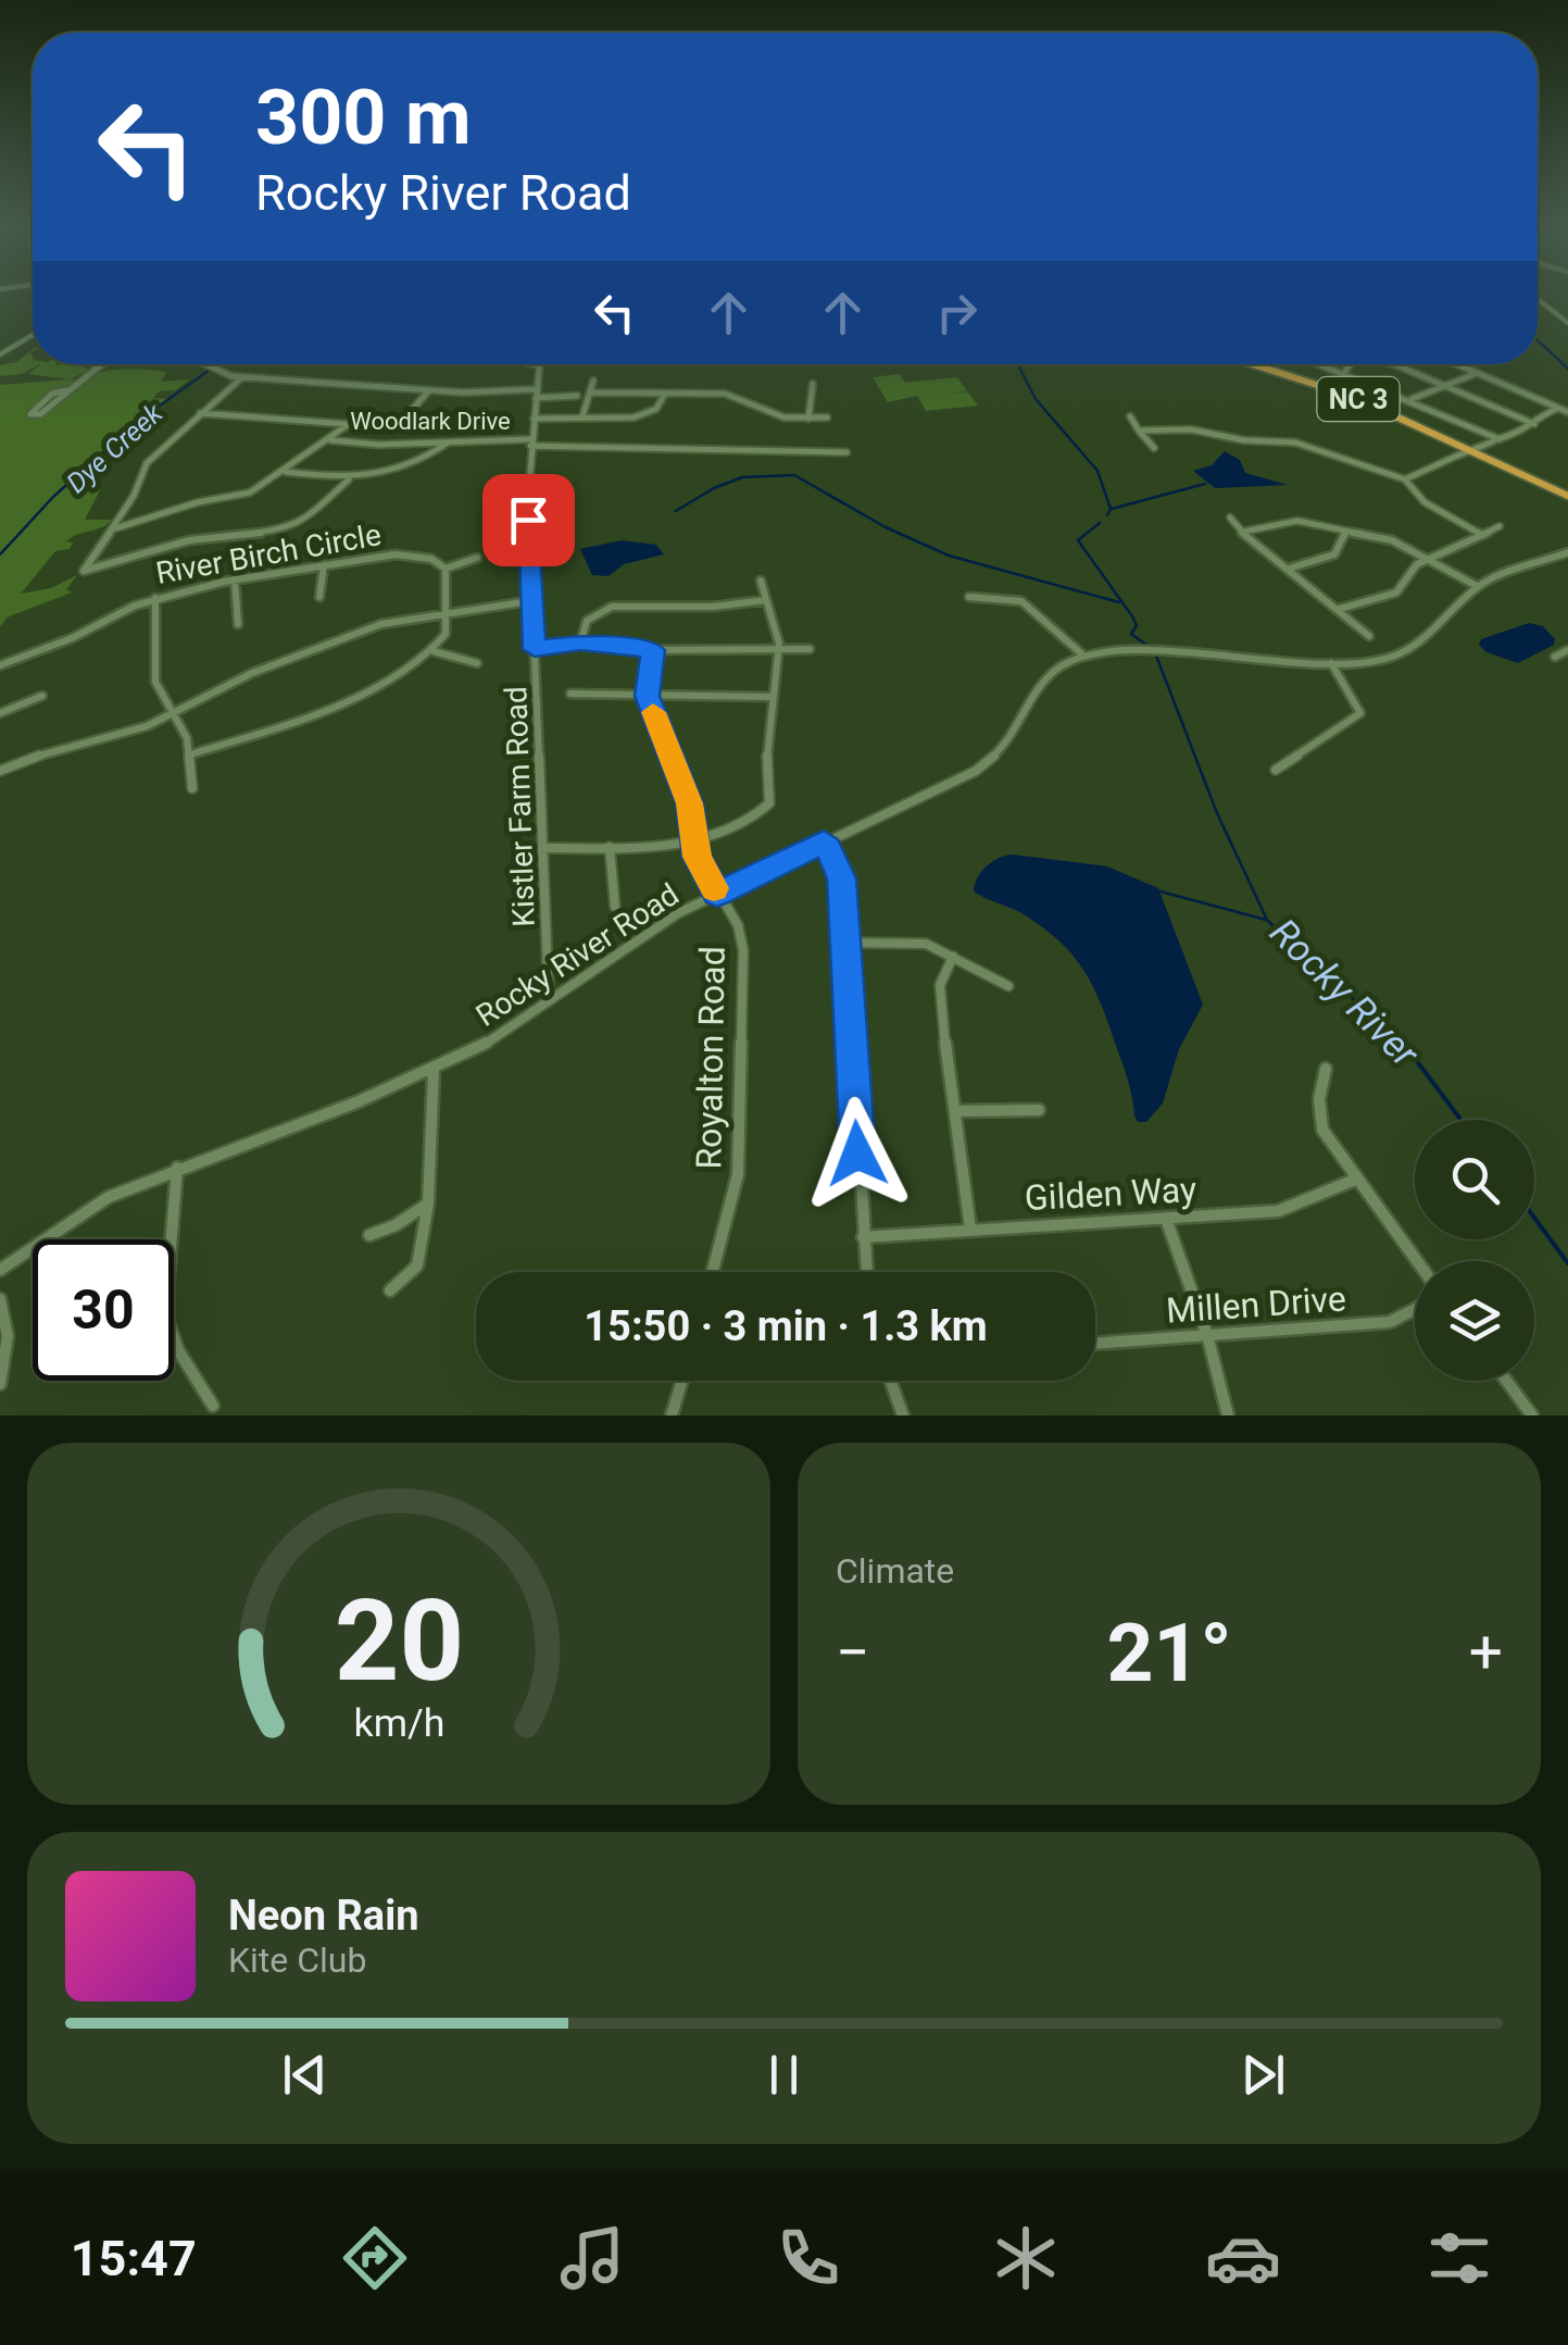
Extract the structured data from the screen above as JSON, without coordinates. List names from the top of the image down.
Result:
{
  "streets": {
    "main road": ["NC 3"],
    "street": [
      "Woodlark Drive",
      "River Birch Circle",
      "Kistler Farm Road",
      "Rocky River Road",
      "Royalton Road",
      "Gilden Way",
      "Millen Drive"
    ]
  },
  "crossings": [
    ["Woodlark Drive", "Kistler Farm Road"],
    ["Kistler Farm Road", "Rocky River Road"],
    ["Rocky River Road", "Royalton Road"]
  ],
  "water": ["Dye Creek", "Rocky River"],
  "page": {
    "turn": ["300 m", "Rocky River Road"],
    "limit": "30",
    "trip": "15:50 · 3 min · 1.3 km",
    "tile": "Climate",
    "heat": ["−", "21°", "+"],
    "song": ["Neon Rain", "Kite Club"],
    "tabs": "15:47",
    "gauge": ["20", "km/h"]
  }
}
